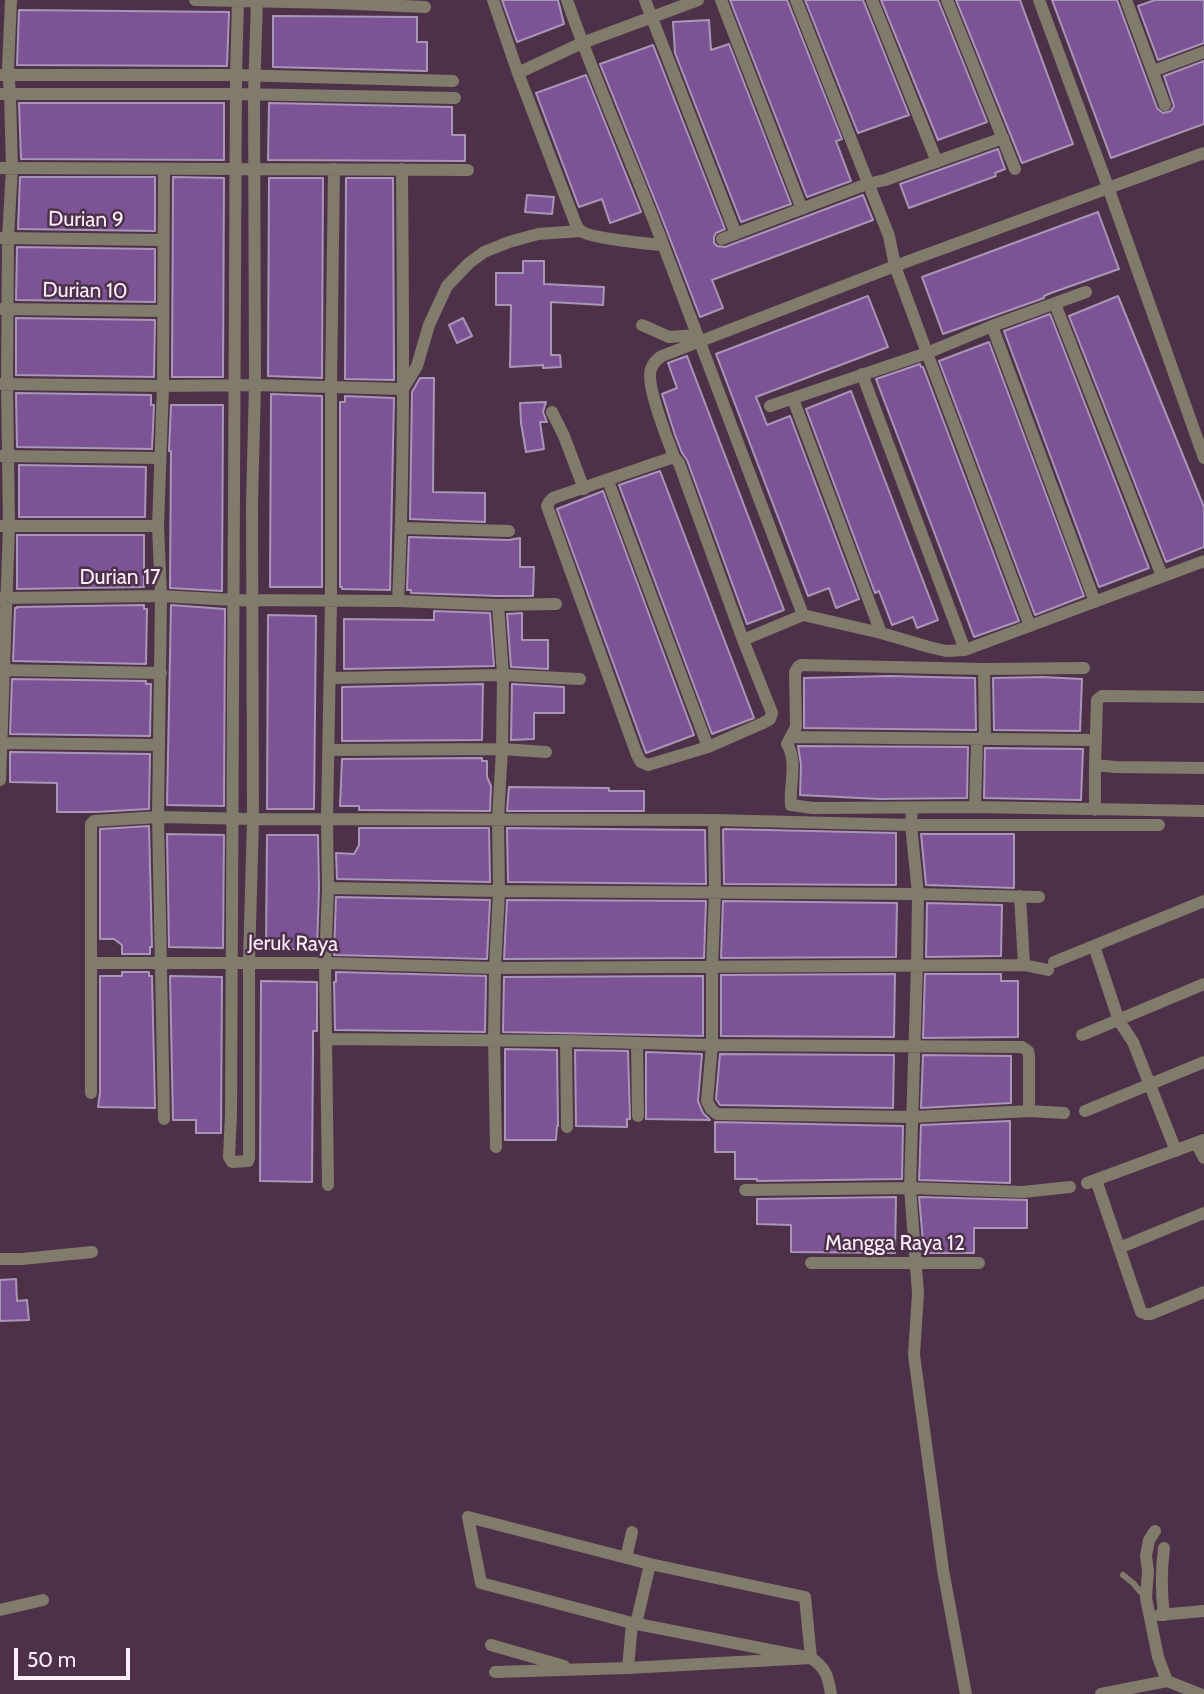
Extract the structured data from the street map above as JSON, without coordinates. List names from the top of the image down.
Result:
{
  "streets": {
    "street": [
      "Durian 9",
      "Durian 10",
      "Durian 17",
      "Jeruk Raya",
      "Mangga Raya 12"
    ]
  },
  "scale_bar": "50 m"
}
